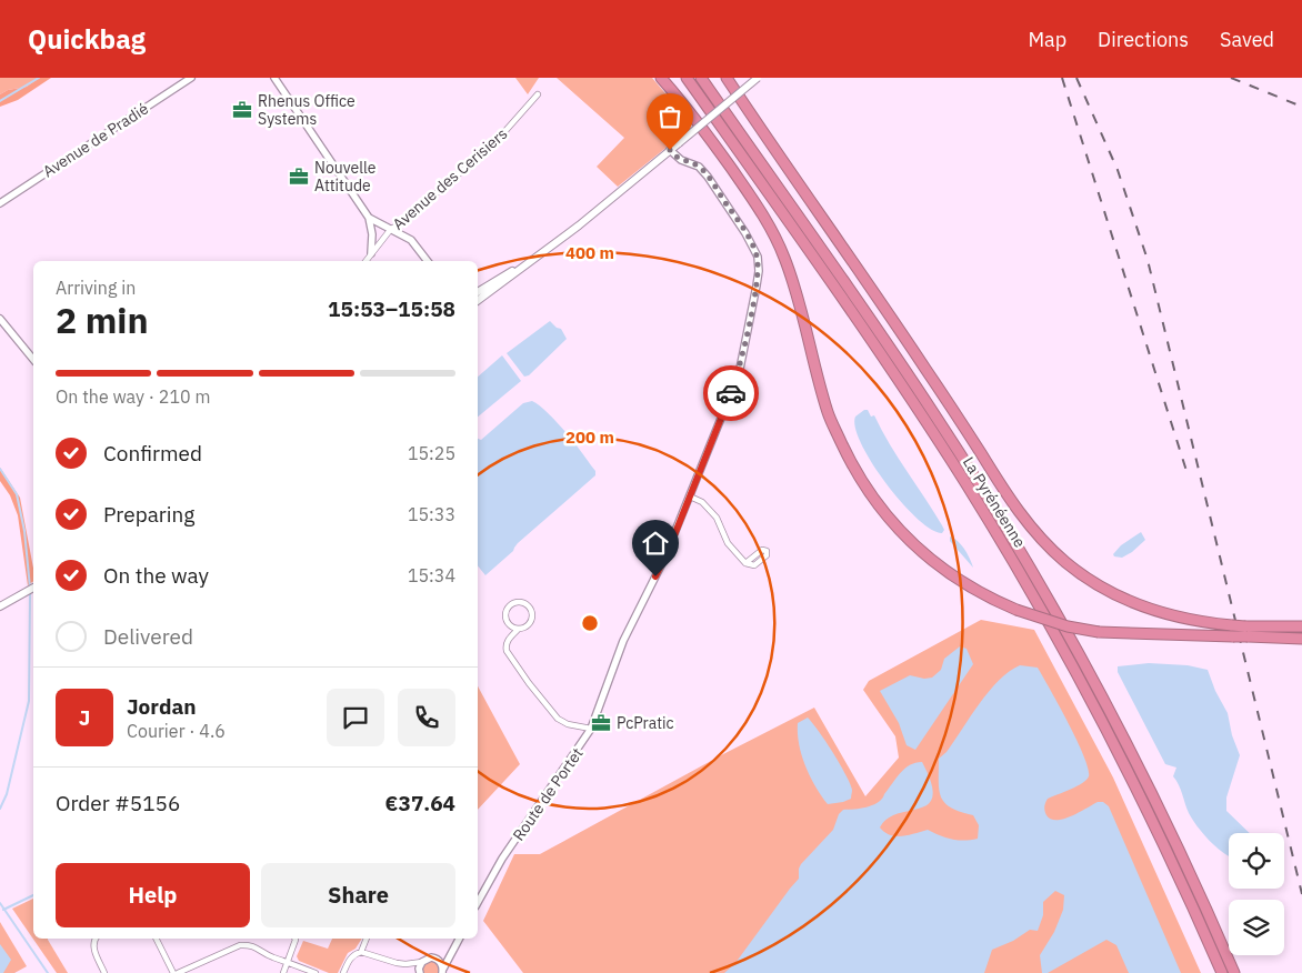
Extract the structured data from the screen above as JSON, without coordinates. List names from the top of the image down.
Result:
{
  "streets": {
    "highway": ["La Pyrénéenne"],
    "street": ["Avenue de Pradié", "Avenue des Cerisiers", "Route de Portet"]
  },
  "places": {
    "office": ["Rhenus Office Systems", "Nouvelle Attitude", "PcPratic"]
  },
  "page": {
    "header": "Quickbag",
    "nav": ["Map", "Directions", "Saved"],
    "heading": ["2 min", "Arriving in", "15:53–15:58"],
    "panel": [
      "Jordan",
      "Courier · 4.6",
      "Order #5156",
      "€37.64"
    ],
    "bar": "On the way · 210 m",
    "list": [
      ["Confirmed", "15:25"],
      ["Preparing", "15:33"],
      ["On the way", "15:34"],
      "Delivered"
    ],
    "round": "J",
    "buttons": ["Help", "Share"]
  },
  "rings": ["400 m", "200 m"]
}
